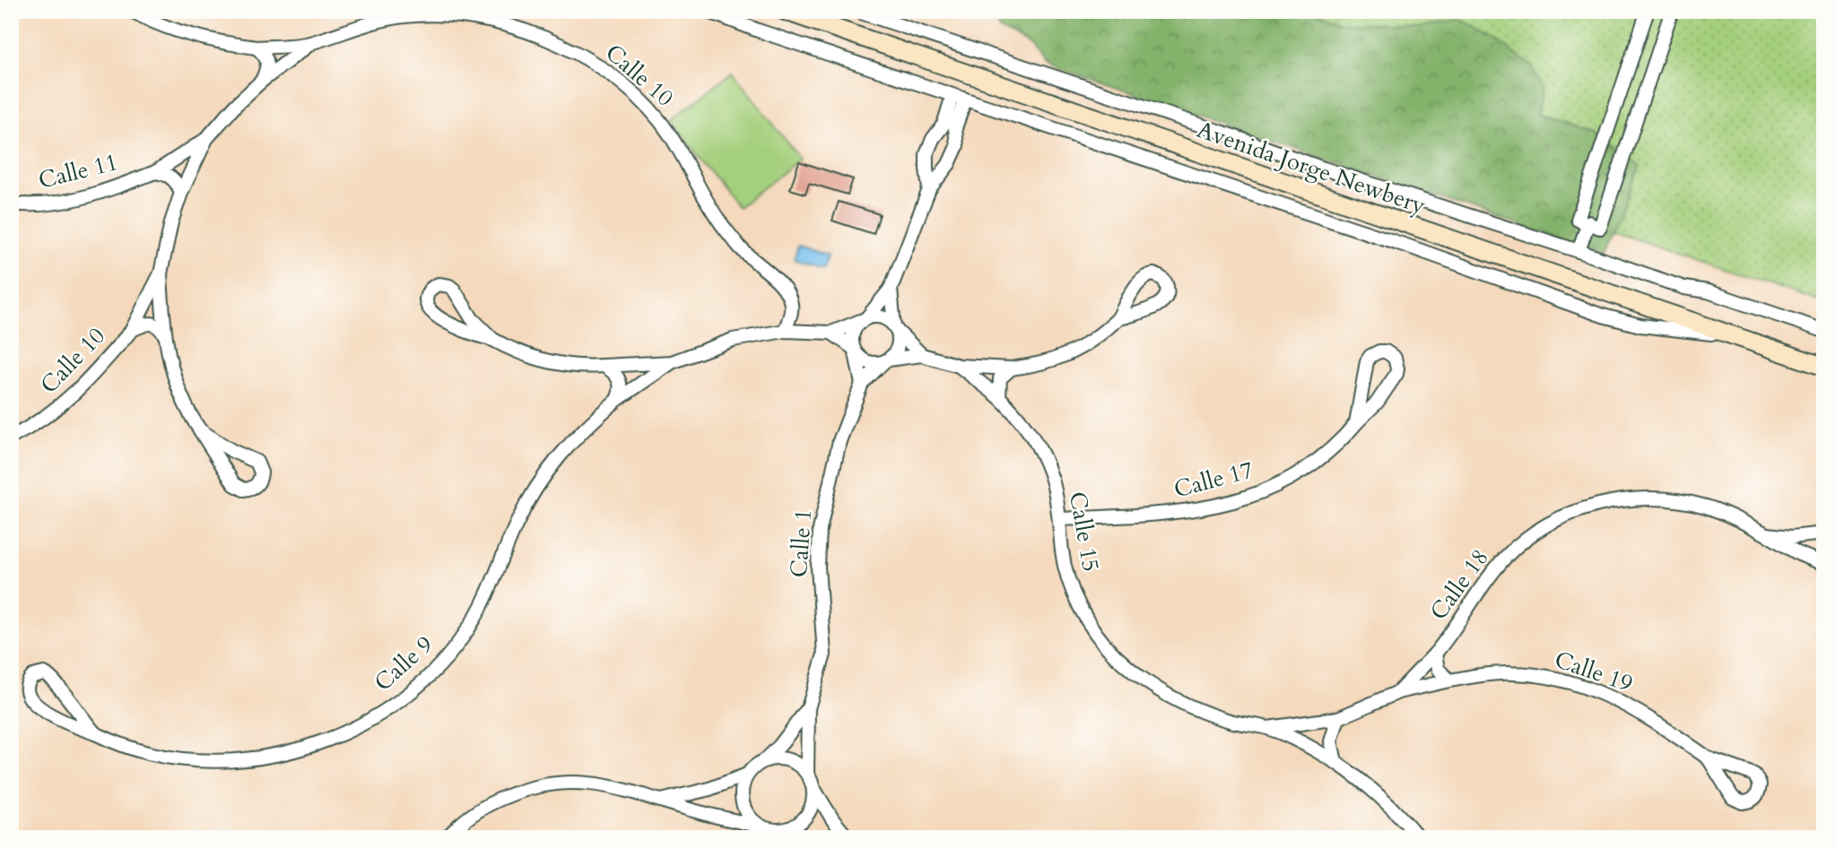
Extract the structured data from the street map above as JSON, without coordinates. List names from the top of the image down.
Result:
{
  "streets": {
    "main road": ["Avenida Jorge Newbery"],
    "street": [
      "Calle 10",
      "Calle 11",
      "Calle 17",
      "Calle 15",
      "Calle 1",
      "Calle 18",
      "Calle 9",
      "Calle 19"
    ]
  },
  "crossings": [
    ["Calle 17", "Calle 15"],
    ["Calle 18", "Calle 19"]
  ]
}
